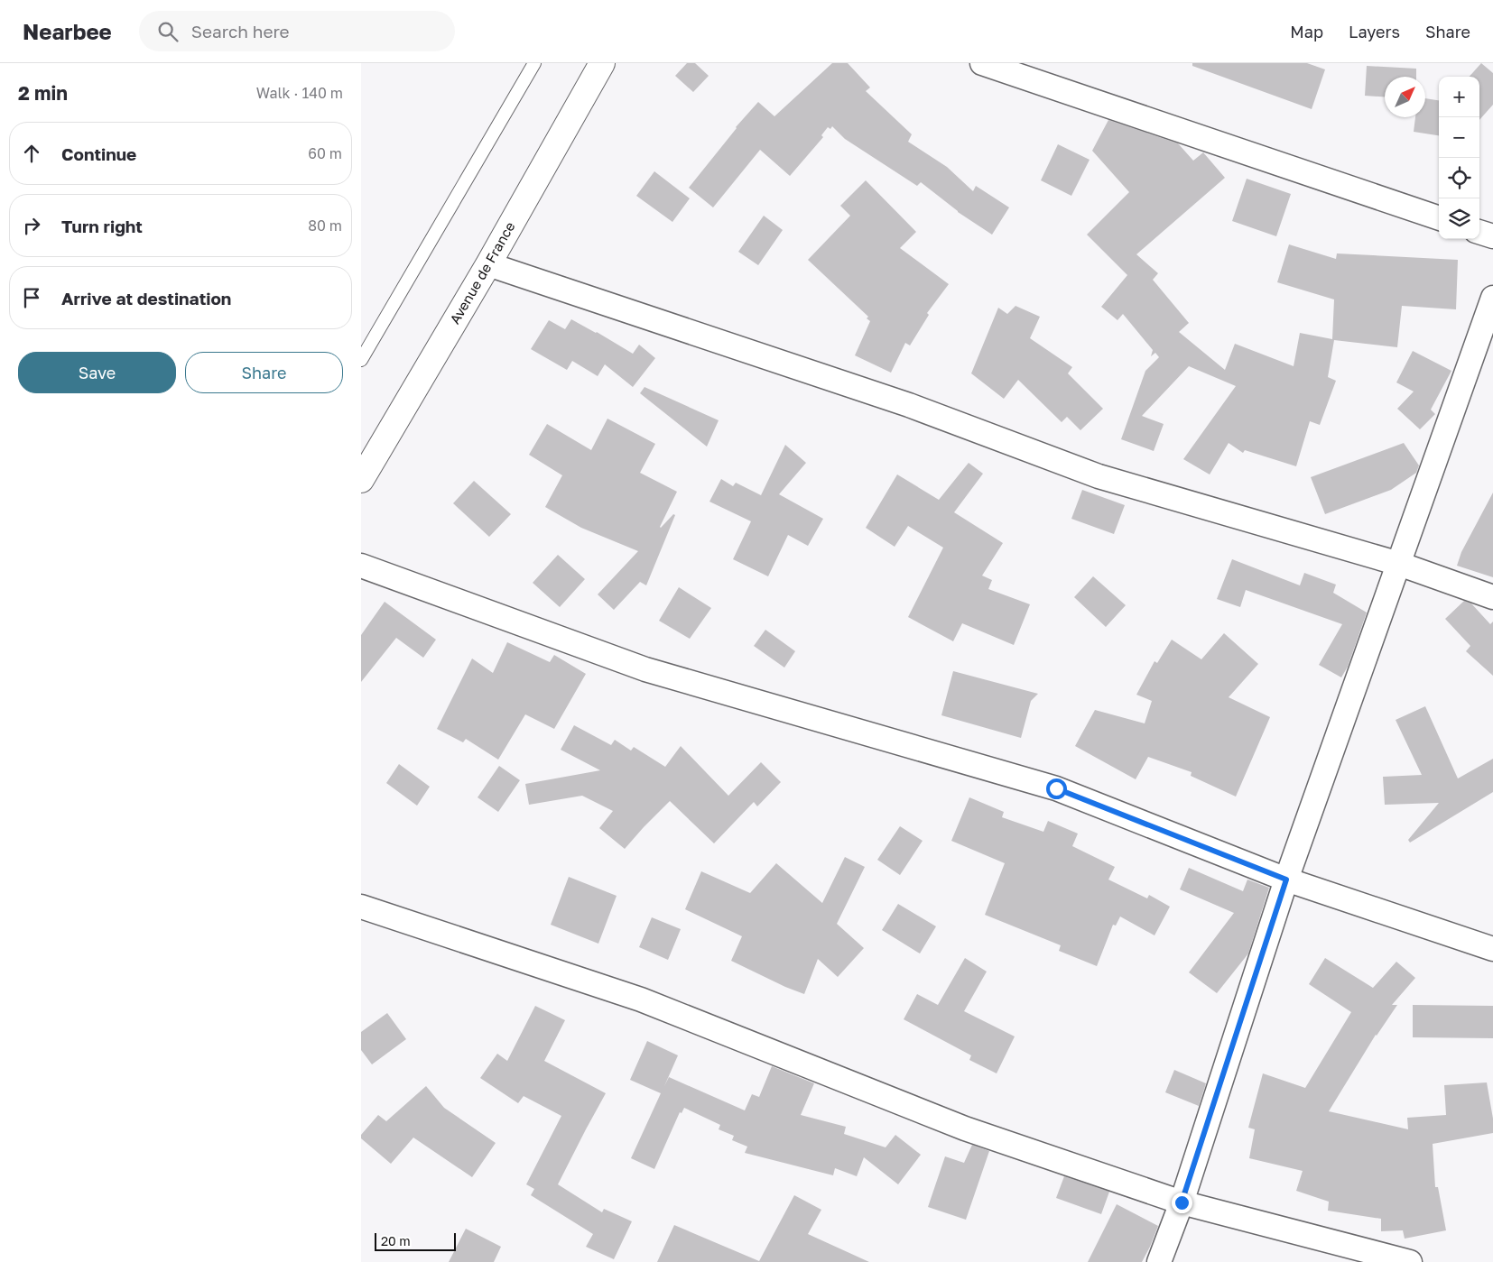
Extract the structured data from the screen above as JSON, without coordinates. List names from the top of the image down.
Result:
{
  "streets": {
    "main road": ["Avenue de France"]
  },
  "scale_bar": "20 m",
  "north": "top right",
  "page": {
    "header": "Nearbee",
    "search": "Search here",
    "nav": ["Map", "Layers", "Share"],
    "heading": ["2 min", "Walk · 140 m"],
    "map_buttons": ["+", "−"],
    "list": [
      ["Continue", "60 m"],
      ["Turn right", "80 m"],
      "Arrive at destination"
    ],
    "buttons": ["Save", "Share"],
    "scale": "20 m"
  }
}
